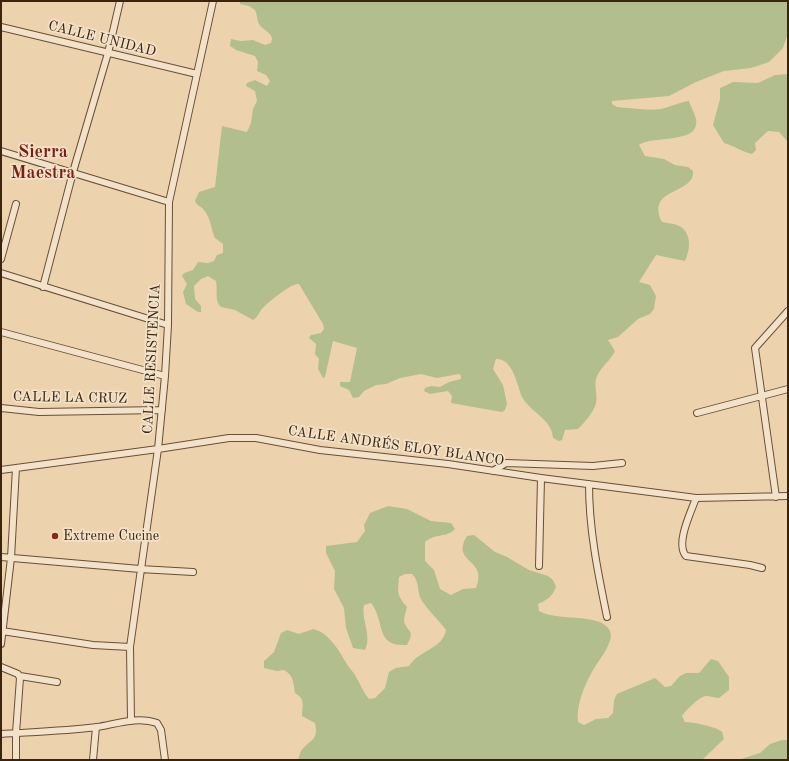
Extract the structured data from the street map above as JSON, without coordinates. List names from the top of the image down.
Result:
{
  "streets": {
    "street": [
      "CALLE UNIDAD",
      "CALLE RESISTENCIA",
      "CALLE LA CRUZ",
      "CALLE ANDRÉS ELOY BLANCO"
    ]
  },
  "crossings": [
    ["CALLE UNIDAD", "CALLE RESISTENCIA"],
    ["CALLE RESISTENCIA", "CALLE LA CRUZ"],
    ["CALLE RESISTENCIA", "CALLE ANDRÉS ELOY BLANCO"]
  ],
  "districts": ["Sierra Maestra"],
  "places": ["Extreme Cucine"]
}
